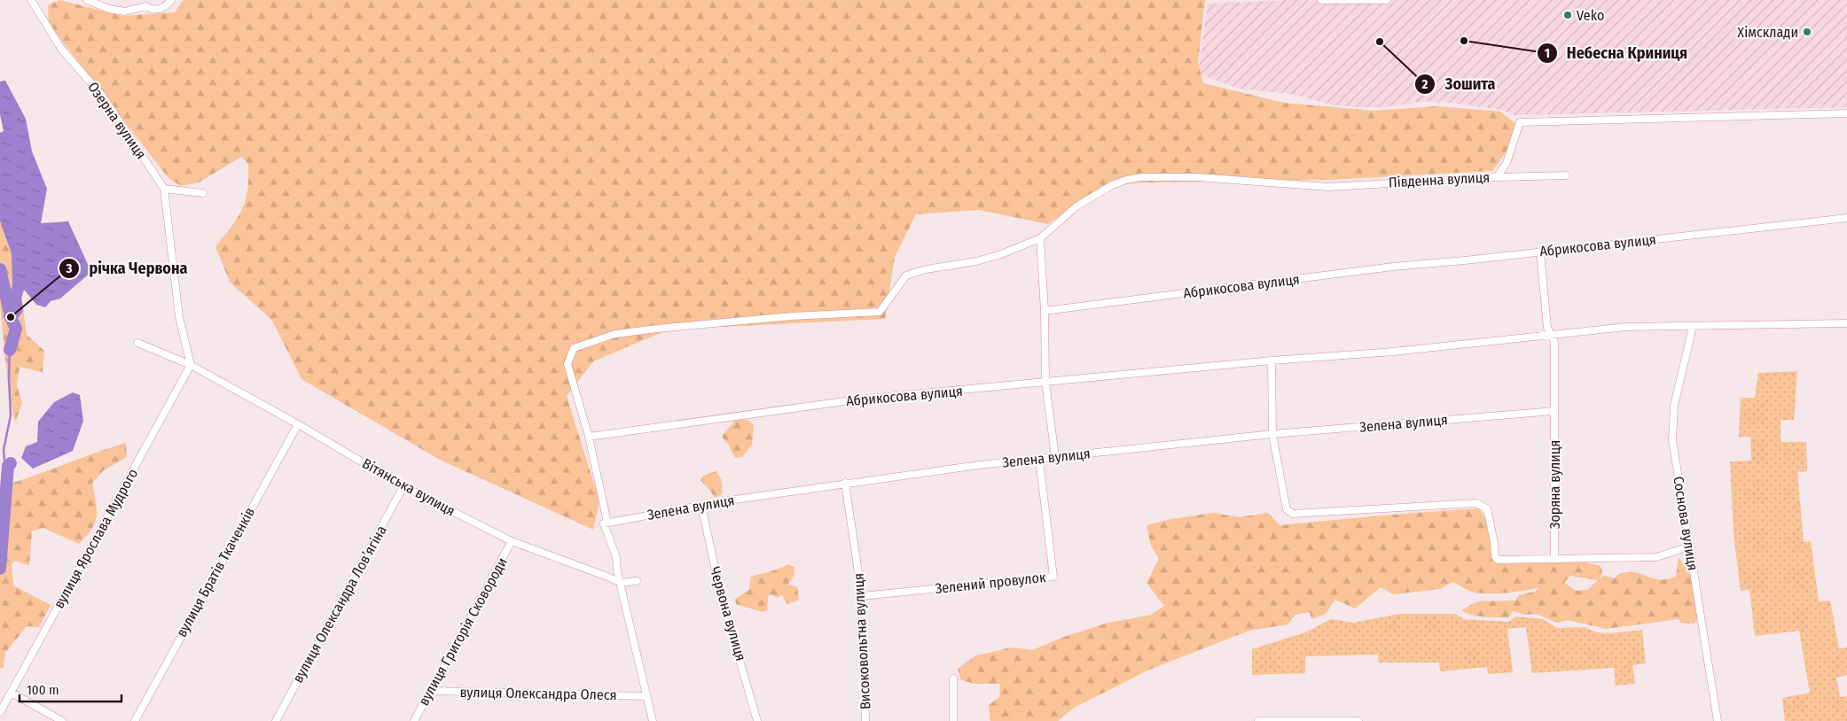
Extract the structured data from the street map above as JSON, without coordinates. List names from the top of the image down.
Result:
{
  "streets": {
    "street": [
      "Озерна вулиця",
      "Південна вулиця",
      "Абрикосова вулиця",
      "Зелена вулиця",
      "Зоряна вулиця",
      "Вітянська вулиця",
      "Соснова вулиця",
      "вулиця Ярослава Мудрого",
      "вулиця Братів Ткаченків",
      "Зелений провулок",
      "вулиця Олександра Ловʼягіна",
      "Червона вулиця",
      "вулиця Григорія Сковороди",
      "Високовольтна вулиця",
      "вулиця Олександра Олеся"
    ]
  },
  "crossings": [
    ["Абрикосова вулиця", "Зоряна вулиця"],
    ["Зелена вулиця", "Зоряна вулиця"],
    ["Зелена вулиця", "Зелений провулок"],
    ["Зелена вулиця", "Червона вулиця"],
    ["Зелена вулиця", "Високовольтна вулиця"],
    ["Вітянська вулиця", "вулиця Ярослава Мудрого"],
    ["Вітянська вулиця", "вулиця Братів Ткаченків"],
    ["Вітянська вулиця", "вулиця Олександра Ловʼягіна"],
    ["Вітянська вулиця", "вулиця Григорія Сковороди"],
    ["Зелений провулок", "Високовольтна вулиця"],
    ["вулиця Григорія Сковороди", "вулиця Олександра Олеся"]
  ],
  "places": [
    "Veko",
    "Хімсклади",
    "Небесна Криниця",
    "Зошита",
    "річка Червона"
  ],
  "scale_bar": "100 m"
}
